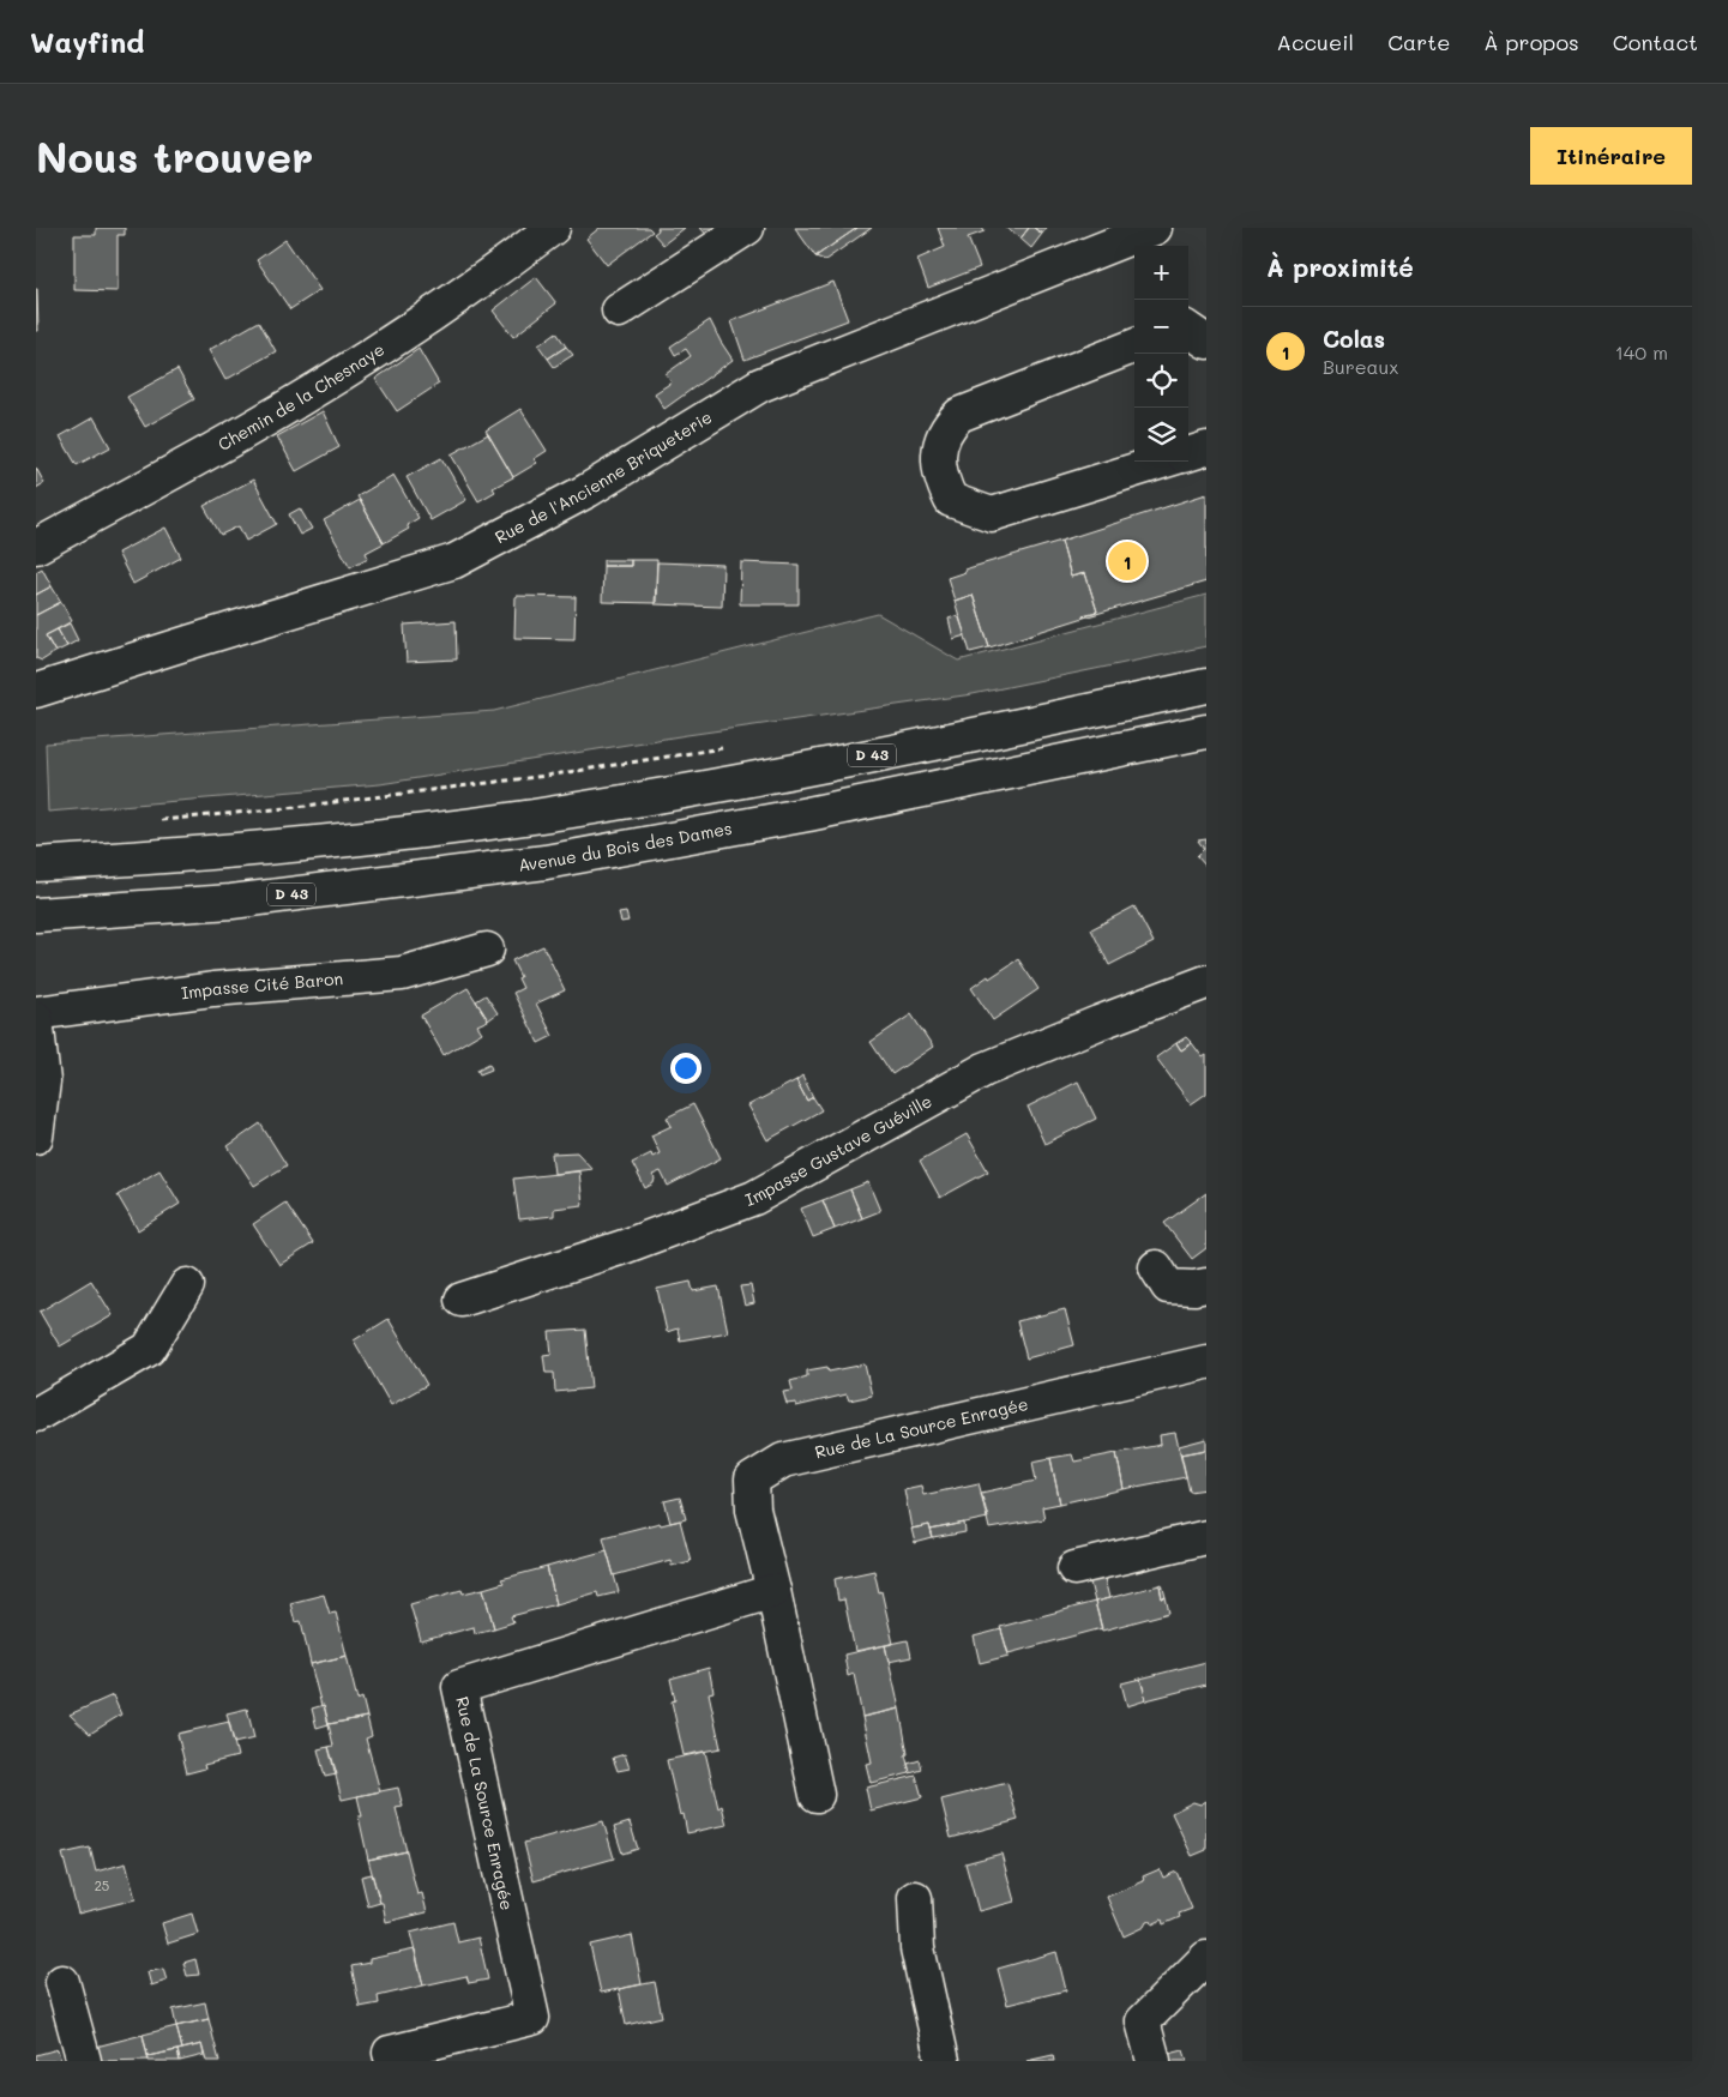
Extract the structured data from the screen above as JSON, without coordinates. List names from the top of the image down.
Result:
{
  "streets": {
    "main road": [
      "Chemin de la Chesnaye",
      "Rue de l'Ancienne Briqueterie",
      "D 43",
      "Avenue du Bois des Dames",
      "Impasse Cité Baron",
      "Impasse Gustave Guéville",
      "Rue de La Source Enragée"
    ]
  },
  "house_numbers": ["25"],
  "page": {
    "header": "Wayfind",
    "nav": [
      "Accueil",
      "Carte",
      "À propos",
      "Contact"
    ],
    "buttons": "Itinéraire",
    "title": "Nous trouver",
    "heading": "À proximité",
    "map_buttons": ["+", "−"],
    "list": [
      {
        "mark": "1",
        "name": "Colas",
        "note": "Bureaux",
        "value": "140 m"
      }
    ],
    "pins": "1"
  }
}
